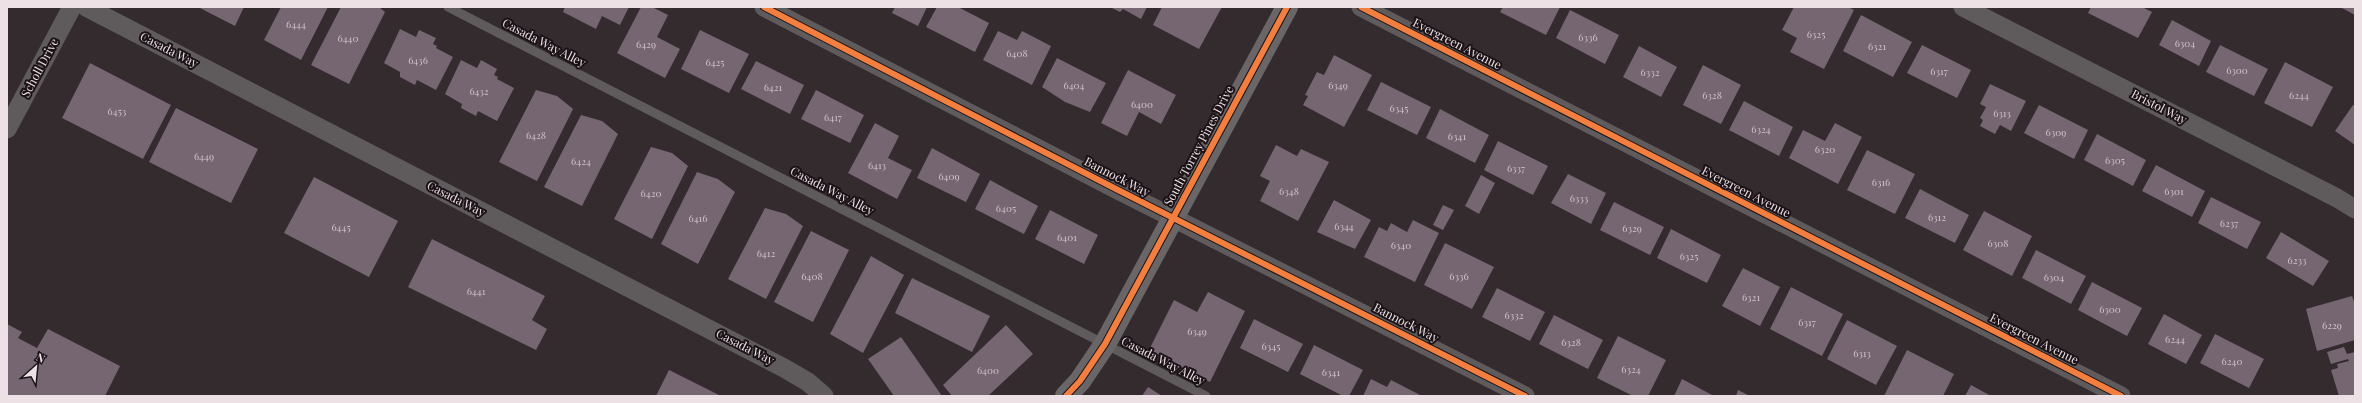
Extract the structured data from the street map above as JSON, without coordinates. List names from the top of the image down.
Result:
{
  "streets": {
    "main road": ["South Torrey Pines Drive"],
    "street": [
      "Evergreen Avenue",
      "Casada Way",
      "Scholl Drive",
      "Bristol Way",
      "Bannock Way"
    ],
    "lane": ["Casada Way Alley"]
  },
  "crossings": [
    ["Casada Way Alley", "South Torrey Pines Drive"],
    ["South Torrey Pines Drive", "Bannock Way"]
  ],
  "house_numbers": [
    "6444",
    "6325",
    "6336",
    "6440",
    "6304",
    "6429",
    "6321",
    "6408",
    "6436",
    "6425",
    "6300",
    "6317",
    "6332",
    "6404",
    "6349",
    "6421",
    "6432",
    "6328",
    "6244",
    "6400",
    "6345",
    "6453",
    "6313",
    "6417",
    "6324",
    "6309",
    "6428",
    "6341",
    "6320",
    "6449",
    "6305",
    "6424",
    "6413",
    "6337",
    "6409",
    "6316",
    "6348",
    "6301",
    "6420",
    "6333",
    "6405",
    "6312",
    "6416",
    "6237",
    "6344",
    "6445",
    "6329",
    "6401",
    "6308",
    "6340",
    "6412",
    "6325",
    "6233",
    "6408",
    "6336",
    "6304",
    "6441",
    "6321",
    "6300",
    "6332",
    "6317",
    "6229",
    "6349",
    "6244",
    "6328",
    "6345",
    "6313",
    "6240",
    "6324",
    "6400",
    "6341"
  ],
  "north": "top right"
}
